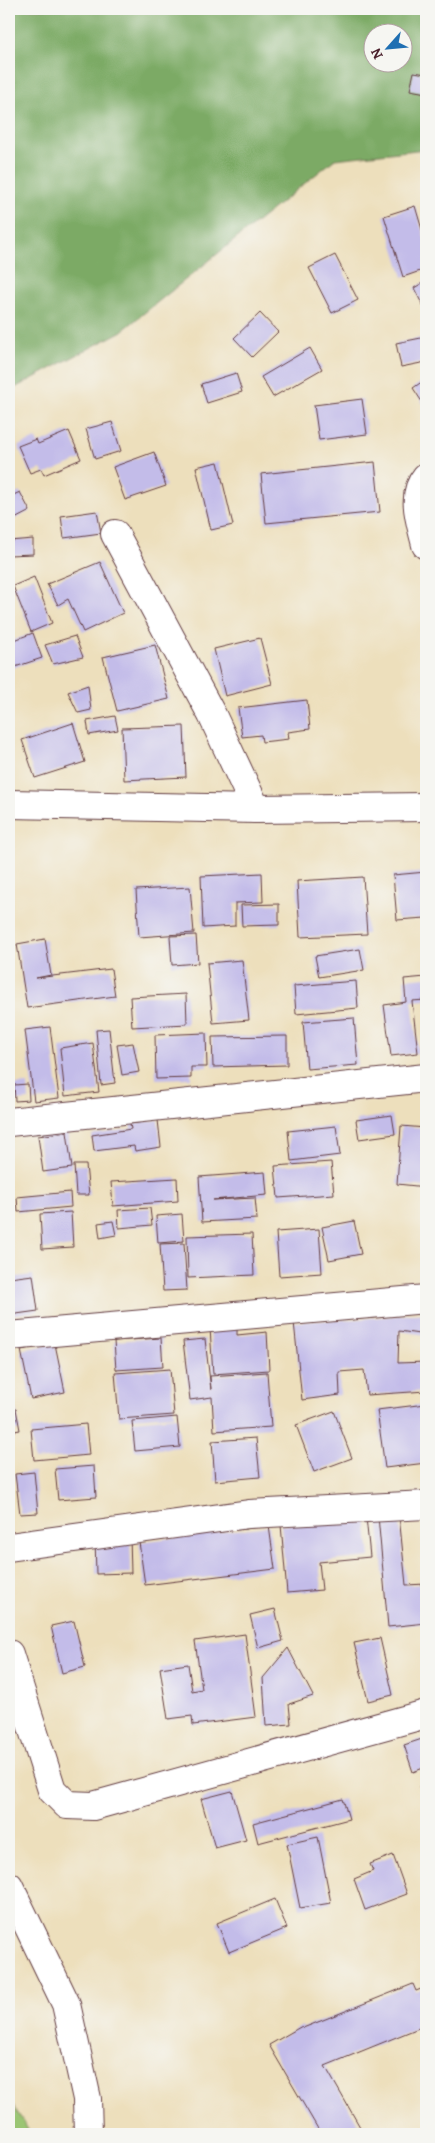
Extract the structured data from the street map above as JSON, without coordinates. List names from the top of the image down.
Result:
{
  "north": "bottom left"
}
